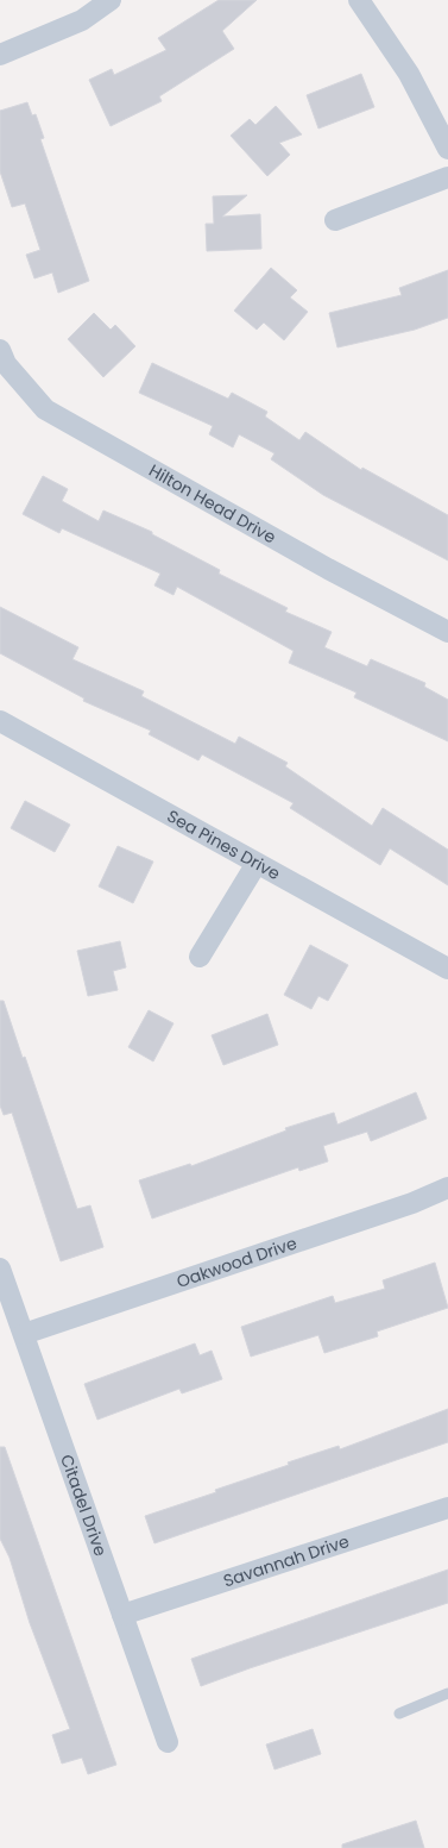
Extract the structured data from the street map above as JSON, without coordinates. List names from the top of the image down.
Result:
{
  "streets": {
    "street": [
      "Hilton Head Drive",
      "Sea Pines Drive",
      "Oakwood Drive",
      "Citadel Drive",
      "Savannah Drive"
    ]
  },
  "crossings": [
    ["Oakwood Drive", "Citadel Drive"],
    ["Citadel Drive", "Savannah Drive"]
  ]
}
